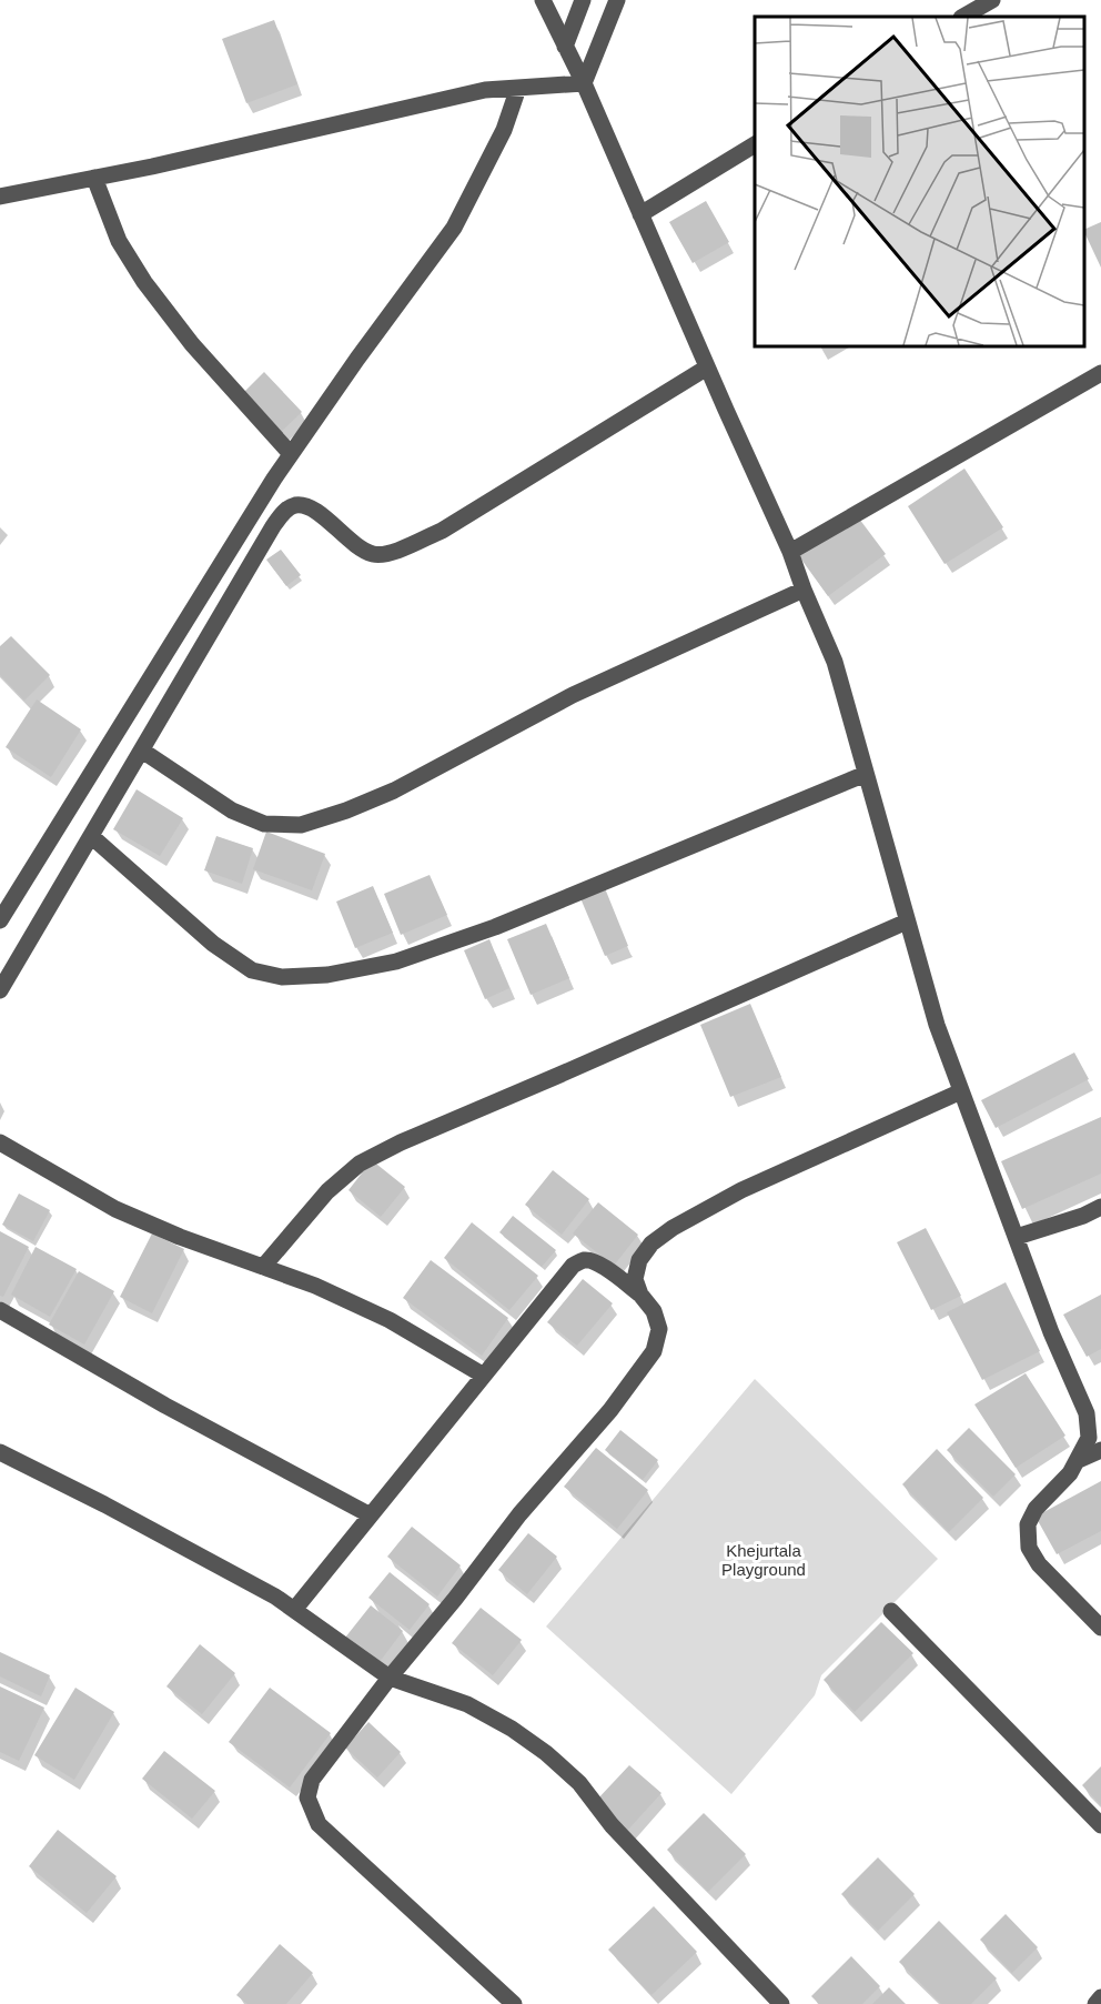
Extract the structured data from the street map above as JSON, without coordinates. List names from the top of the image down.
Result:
{
  "parks": ["Khejurtala Playground"]
}
